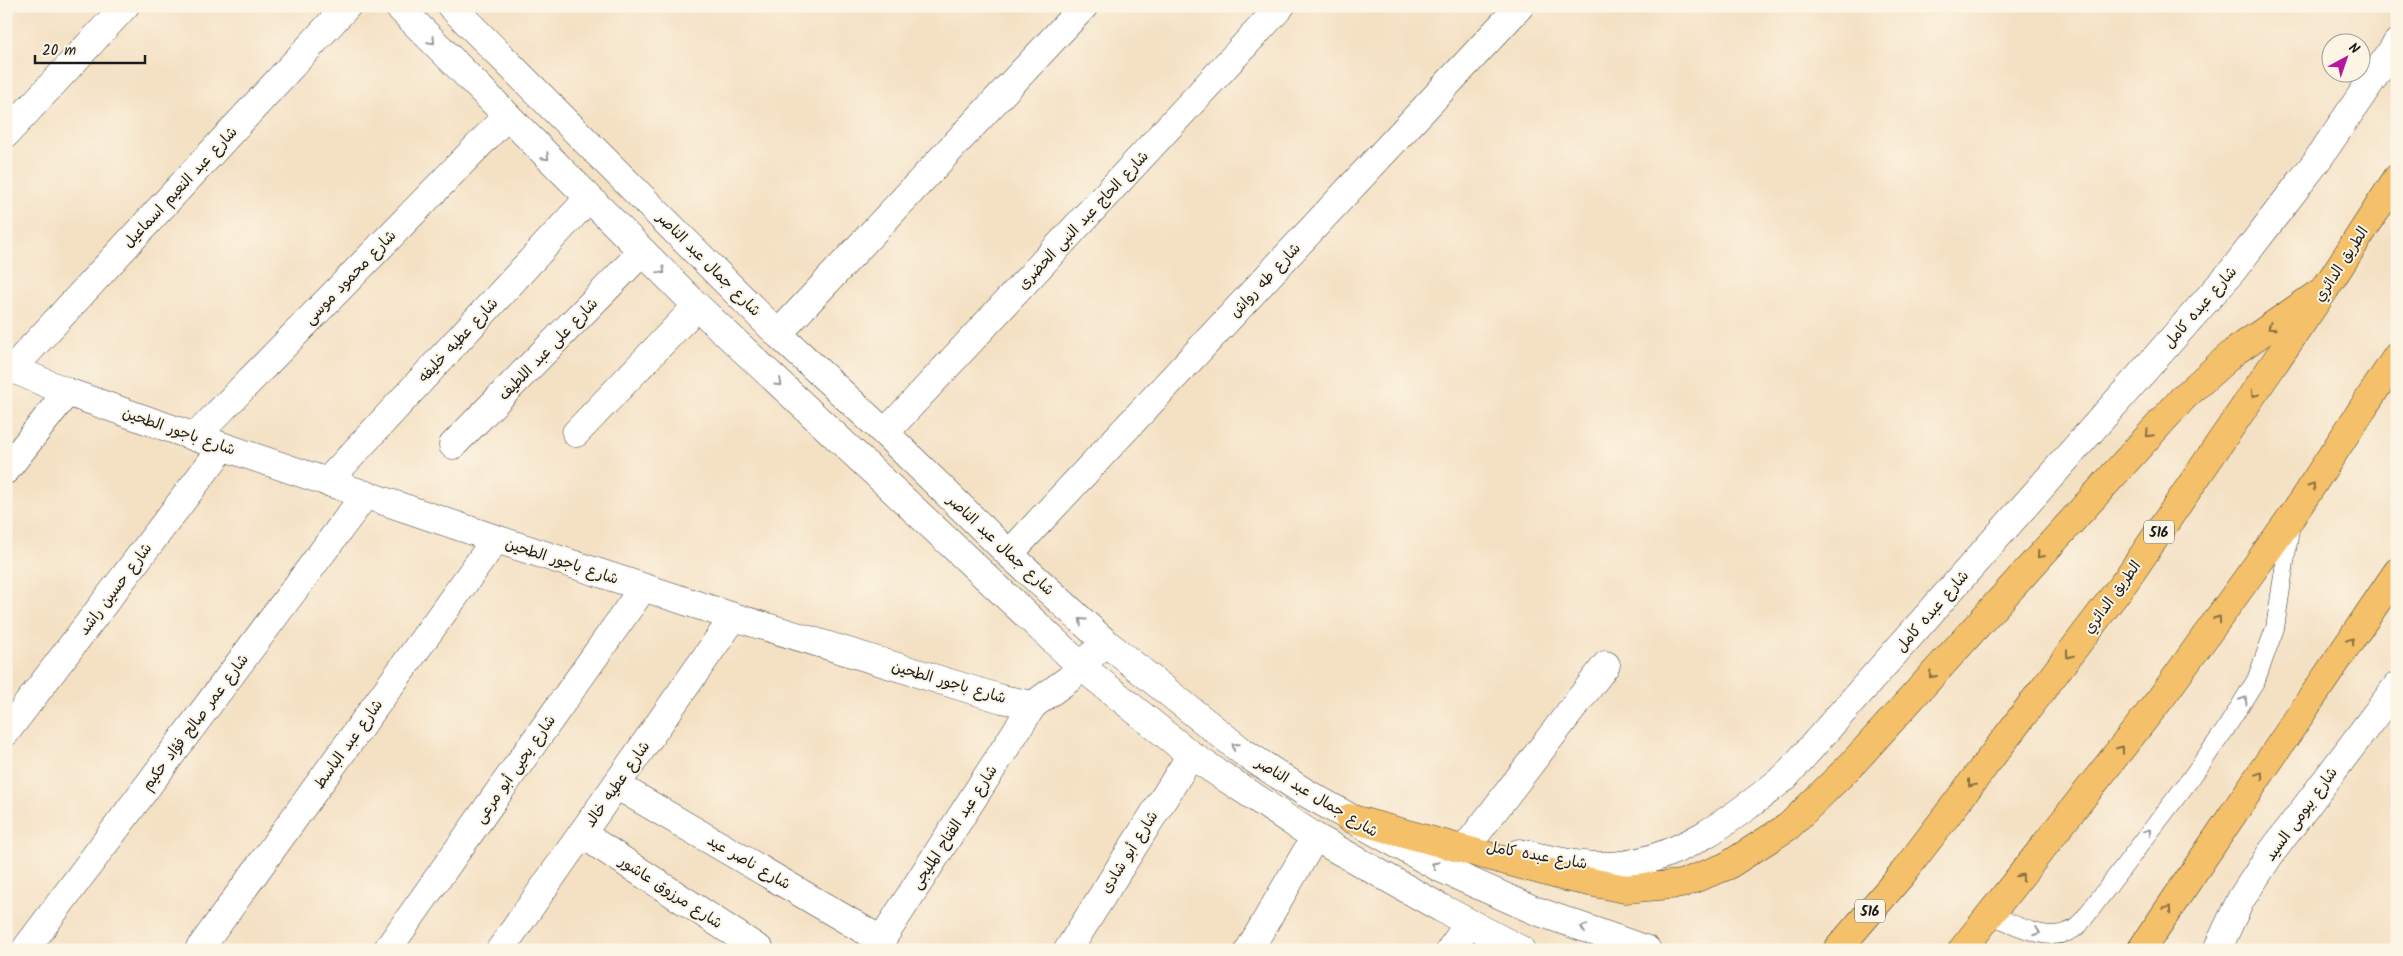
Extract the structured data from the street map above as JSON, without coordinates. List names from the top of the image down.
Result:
{
  "streets": {
    "highway": ["الطريق الدائري", "516"],
    "street": [
      "شارع عبد النعيم اسماعيل",
      "شارع الحاج عبد النبى الحضرى",
      "شارع جمال عبد الناصر",
      "شارع محمود موسى",
      "شارع طه رواش",
      "شارع عبده كامل",
      "شارع عطيه خليفه",
      "شارع على عبد اللطيف",
      "شارع باجور الطحين",
      "شارع حسين راشد",
      "شارع عمر صالح فؤاد حكيم",
      "شارع عبد الباسط",
      "شارع يحيى أبو مرعى",
      "شارع عطيه خالد",
      "شارع بيومى السيد",
      "شارع عبد الفتاح المليجى",
      "شارع أبو شادى",
      "شارع ناصر عيد",
      "شارع مرزوق عاشور"
    ]
  },
  "crossings": [
    ["شارع عبد النعيم اسماعيل", "شارع باجور الطحين"],
    ["شارع الحاج عبد النبى الحضرى", "شارع جمال عبد الناصر"],
    ["شارع جمال عبد الناصر", "شارع طه رواش"],
    ["شارع جمال عبد الناصر", "شارع عبده كامل"],
    ["شارع محمود موسى", "شارع باجور الطحين"],
    ["شارع عطيه خليفه", "شارع باجور الطحين"],
    ["شارع باجور الطحين", "شارع حسين راشد"],
    ["شارع باجور الطحين", "شارع عمر صالح فؤاد حكيم"],
    ["شارع باجور الطحين", "شارع عبد الباسط"],
    ["شارع باجور الطحين", "شارع يحيى أبو مرعى"],
    ["شارع باجور الطحين", "شارع عطيه خالد"],
    ["شارع باجور الطحين", "شارع عبد الفتاح المليجى"],
    ["شارع عطيه خالد", "شارع ناصر عيد"],
    ["شارع عطيه خالد", "شارع مرزوق عاشور"],
    ["شارع عبد الفتاح المليجى", "شارع ناصر عيد"]
  ],
  "scale_bar": "20 m",
  "north": "top right"
}
